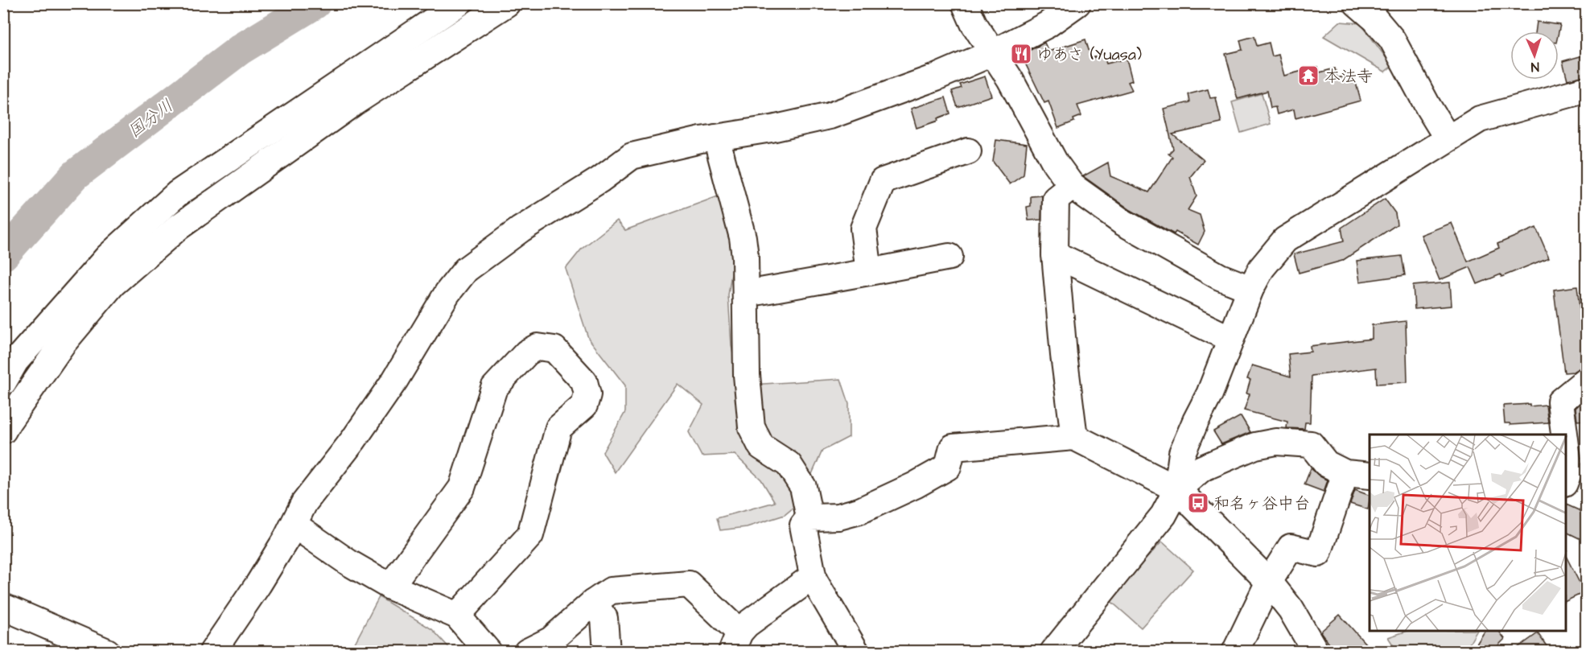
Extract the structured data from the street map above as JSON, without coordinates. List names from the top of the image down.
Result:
{
  "water": ["国分川"],
  "places": {
    "restaurant": ["ゆあさ (Yuasa)"],
    "temple": ["本法寺"],
    "bus stop": ["和名ヶ谷中台"]
  },
  "north": "bottom"
}
